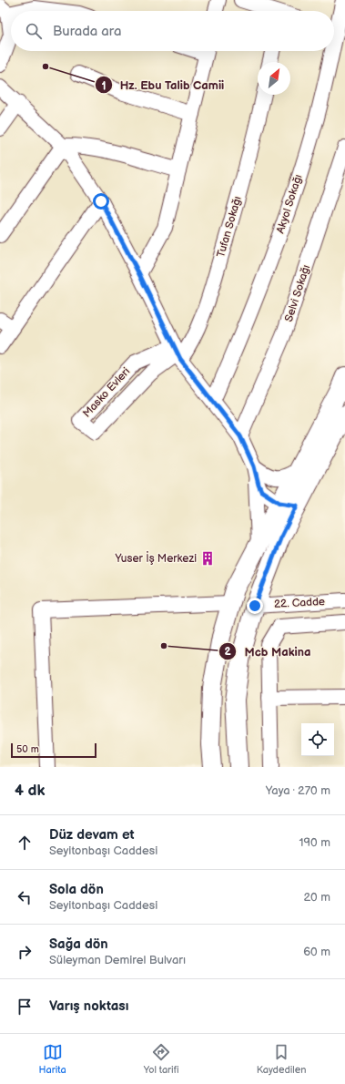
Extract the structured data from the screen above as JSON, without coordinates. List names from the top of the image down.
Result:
{
  "streets": {
    "street": [
      "Akyol Sokağı",
      "Tufan Sokağı",
      "Selvi Sokağı",
      "Masko Evleri",
      "22. Cadde"
    ]
  },
  "crossings": [
    ["Tufan Sokağı", "Masko Evleri"]
  ],
  "places": {
    "other": ["Hz. Ebu Talib Camii", "Mcb Makina"],
    "building": ["Yuser İş Merkezi"]
  },
  "scale_bar": "50 m",
  "north": "top right",
  "page": {
    "search": "Burada ara",
    "scale": "50 m",
    "heading": ["4 dk", "Yaya · 270 m"],
    "list": [
      ["Düz devam et", "Seyitonbaşı Caddesi", "190 m"],
      ["Sola dön", "Seyitonbaşı Caddesi", "20 m"],
      ["Sağa dön", "Süleyman Demirel Bulvarı", "60 m"],
      "Varış noktası"
    ],
    "nav": ["Harita", "Yol tarifi", "Kaydedilen"]
  }
}
